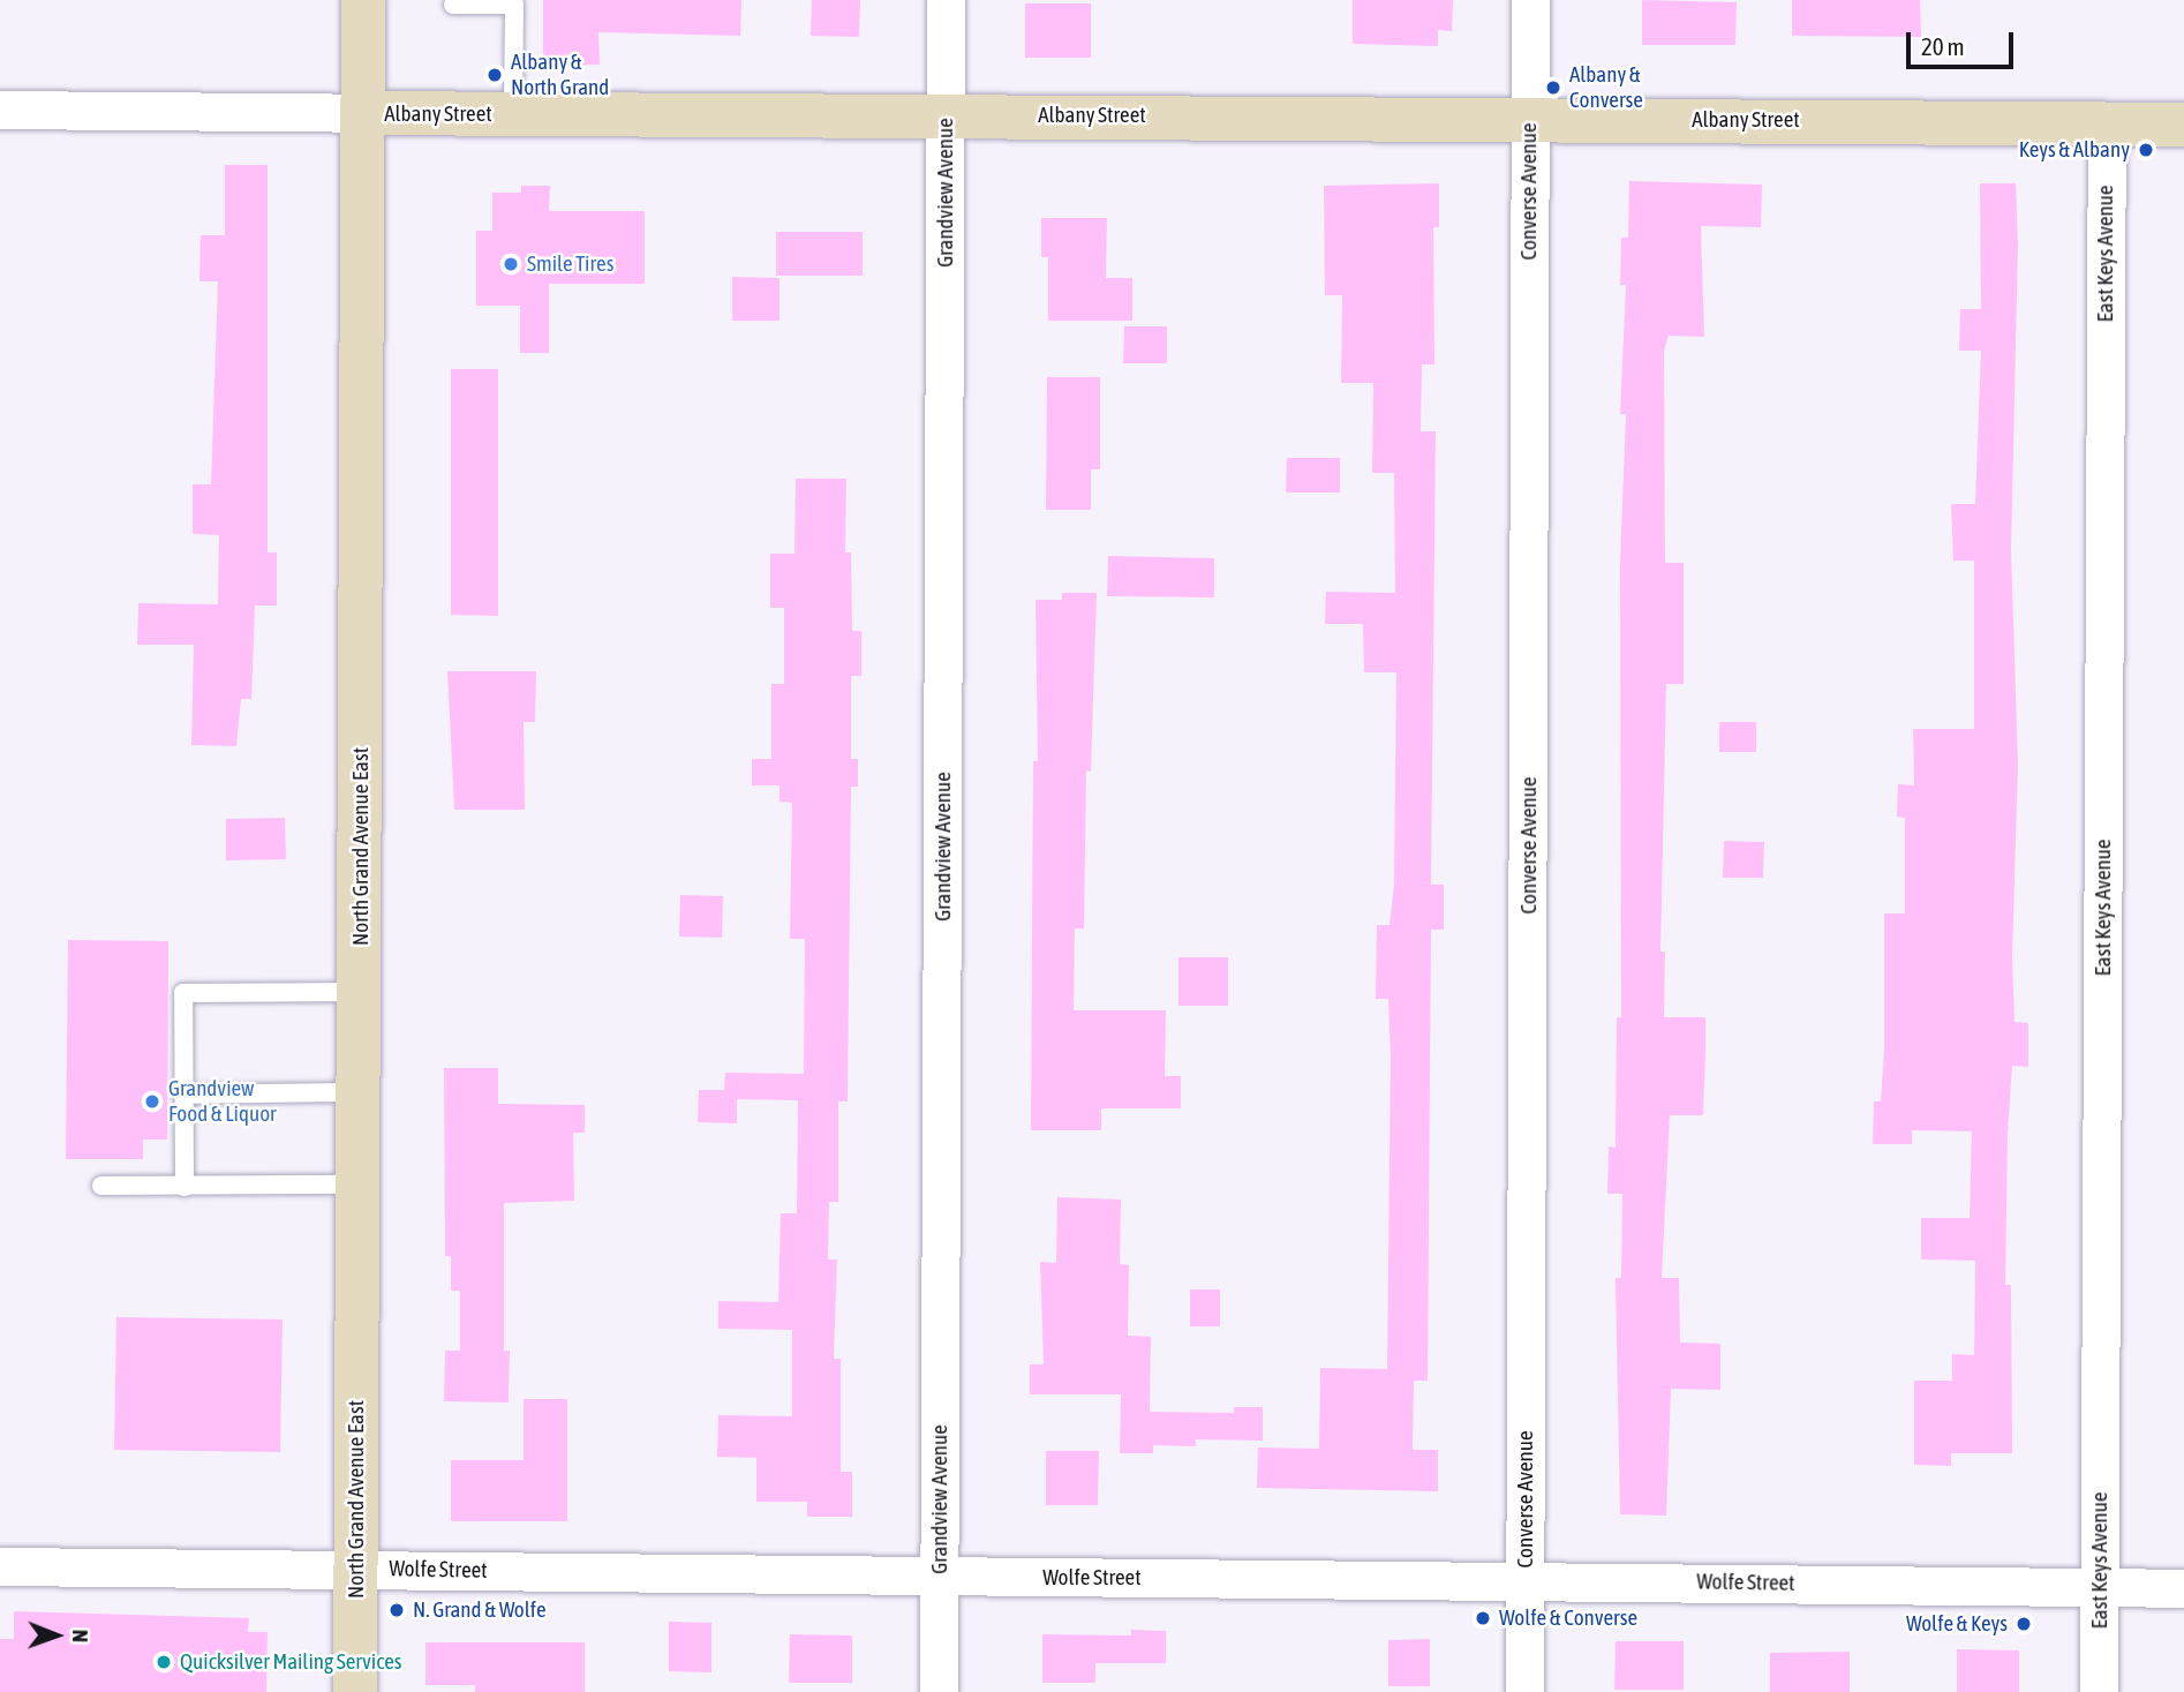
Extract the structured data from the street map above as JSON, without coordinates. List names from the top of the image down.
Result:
{
  "streets": {
    "street": [
      "Albany Street",
      "Converse Avenue",
      "Grandview Avenue",
      "East Keys Avenue",
      "North Grand Avenue East",
      "Wolfe Street"
    ]
  },
  "crossings": [
    ["Albany Street", "Converse Avenue"],
    ["Albany Street", "Grandview Avenue"],
    ["Albany Street", "East Keys Avenue"],
    ["Albany Street", "North Grand Avenue East"],
    ["Converse Avenue", "Wolfe Street"],
    ["Grandview Avenue", "Wolfe Street"],
    ["East Keys Avenue", "Wolfe Street"],
    ["North Grand Avenue East", "Wolfe Street"]
  ],
  "places": [
    "Albany & North Grand",
    "Albany & Converse",
    "Keys & Albany",
    "Smile Tires",
    "Grandview Food & Liquor",
    "N. Grand & Wolfe",
    "Wolfe & Converse",
    "Wolfe & Keys",
    "Quicksilver Mailing Services"
  ],
  "scale_bar": "20 m",
  "north": "right"
}
